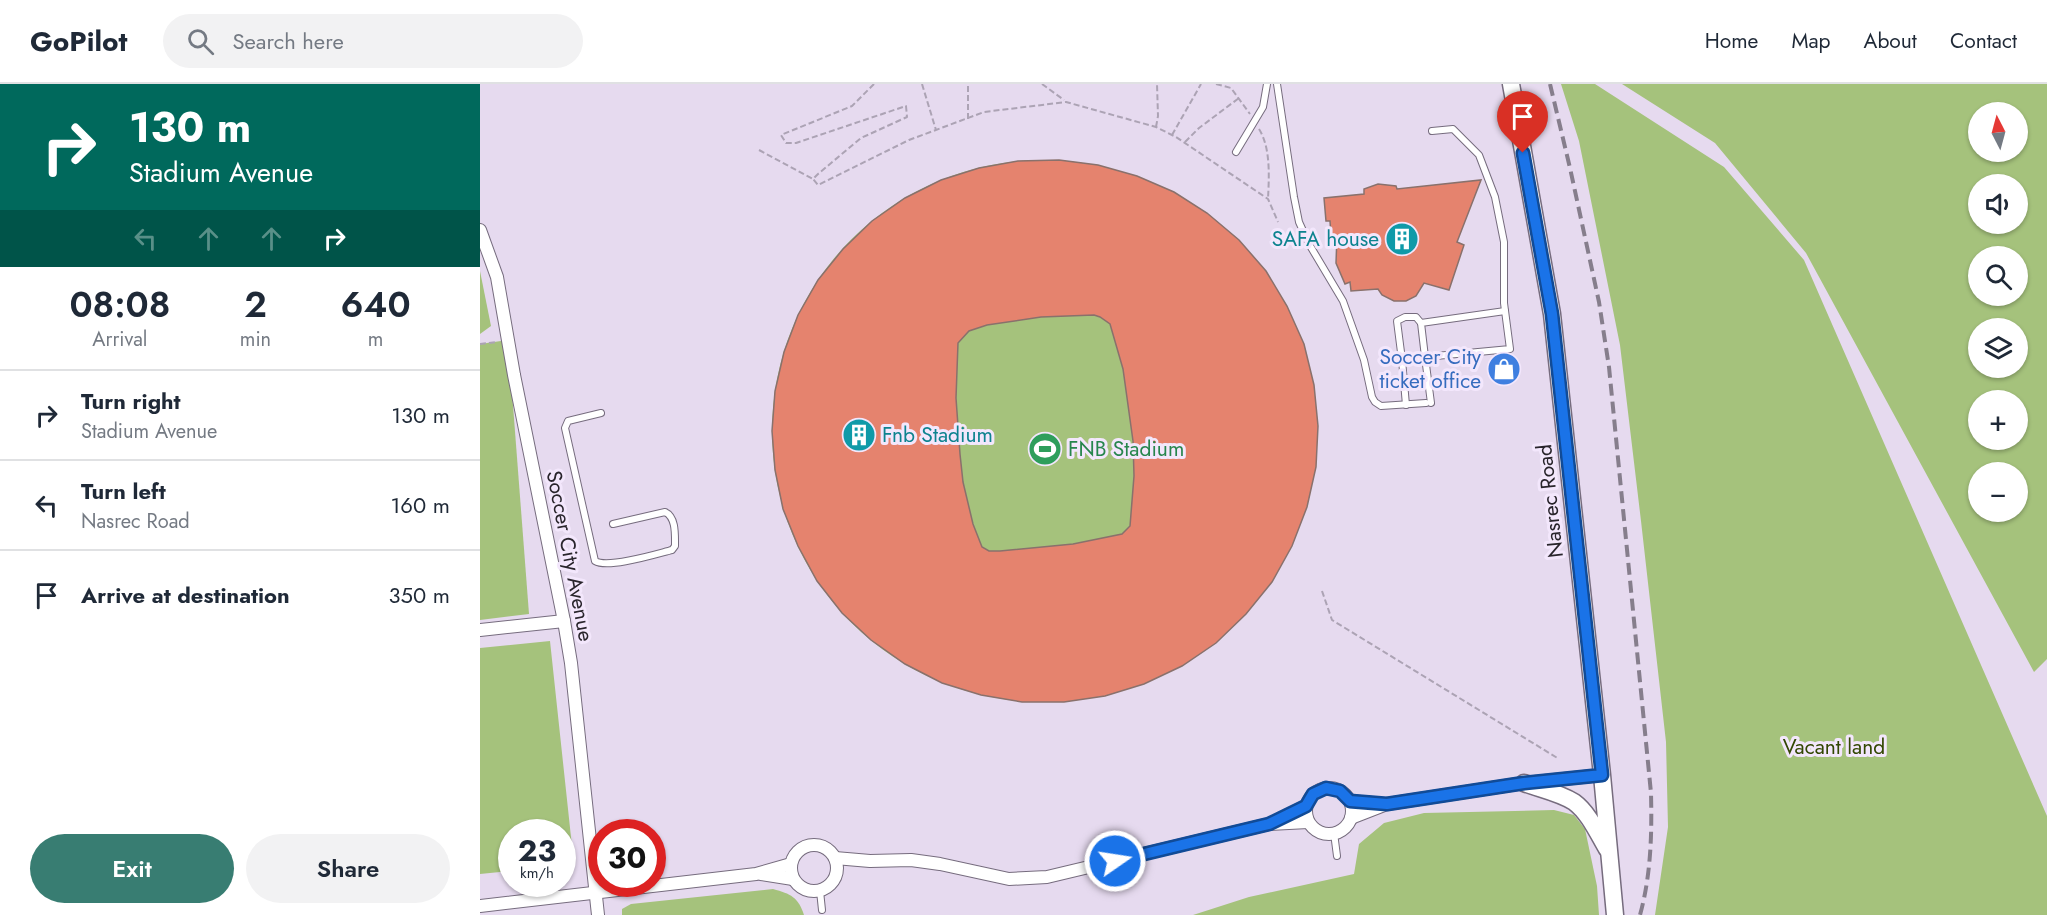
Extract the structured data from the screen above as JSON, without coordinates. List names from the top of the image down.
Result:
{
  "streets": {
    "main road": ["Nasrec Road"],
    "street": ["Soccer City Avenue"]
  },
  "parks": ["Vacant land"],
  "places": {
    "building": ["SAFA house", "Fnb Stadium"],
    "shop": ["Soccer City ticket office"],
    "sports": ["FNB Stadium"]
  },
  "north": "top",
  "page": {
    "header": "GoPilot",
    "search": "Search here",
    "nav": [
      "Home",
      "Map",
      "About",
      "Contact"
    ],
    "turn": ["130 m", "Stadium Avenue"],
    "map_buttons": ["+", "−"],
    "eta": [
      "08:08",
      "Arrival",
      "2",
      "min",
      "640",
      "m"
    ],
    "list": [
      {
        "name": "Turn right",
        "note": "Stadium Avenue",
        "value": "130 m"
      },
      {
        "name": "Turn left",
        "note": "Nasrec Road",
        "value": "160 m"
      },
      {
        "name": "Arrive at destination",
        "value": "350 m"
      }
    ],
    "speed": "23 km/h",
    "limit": "30",
    "buttons": ["Exit", "Share"]
  }
}
